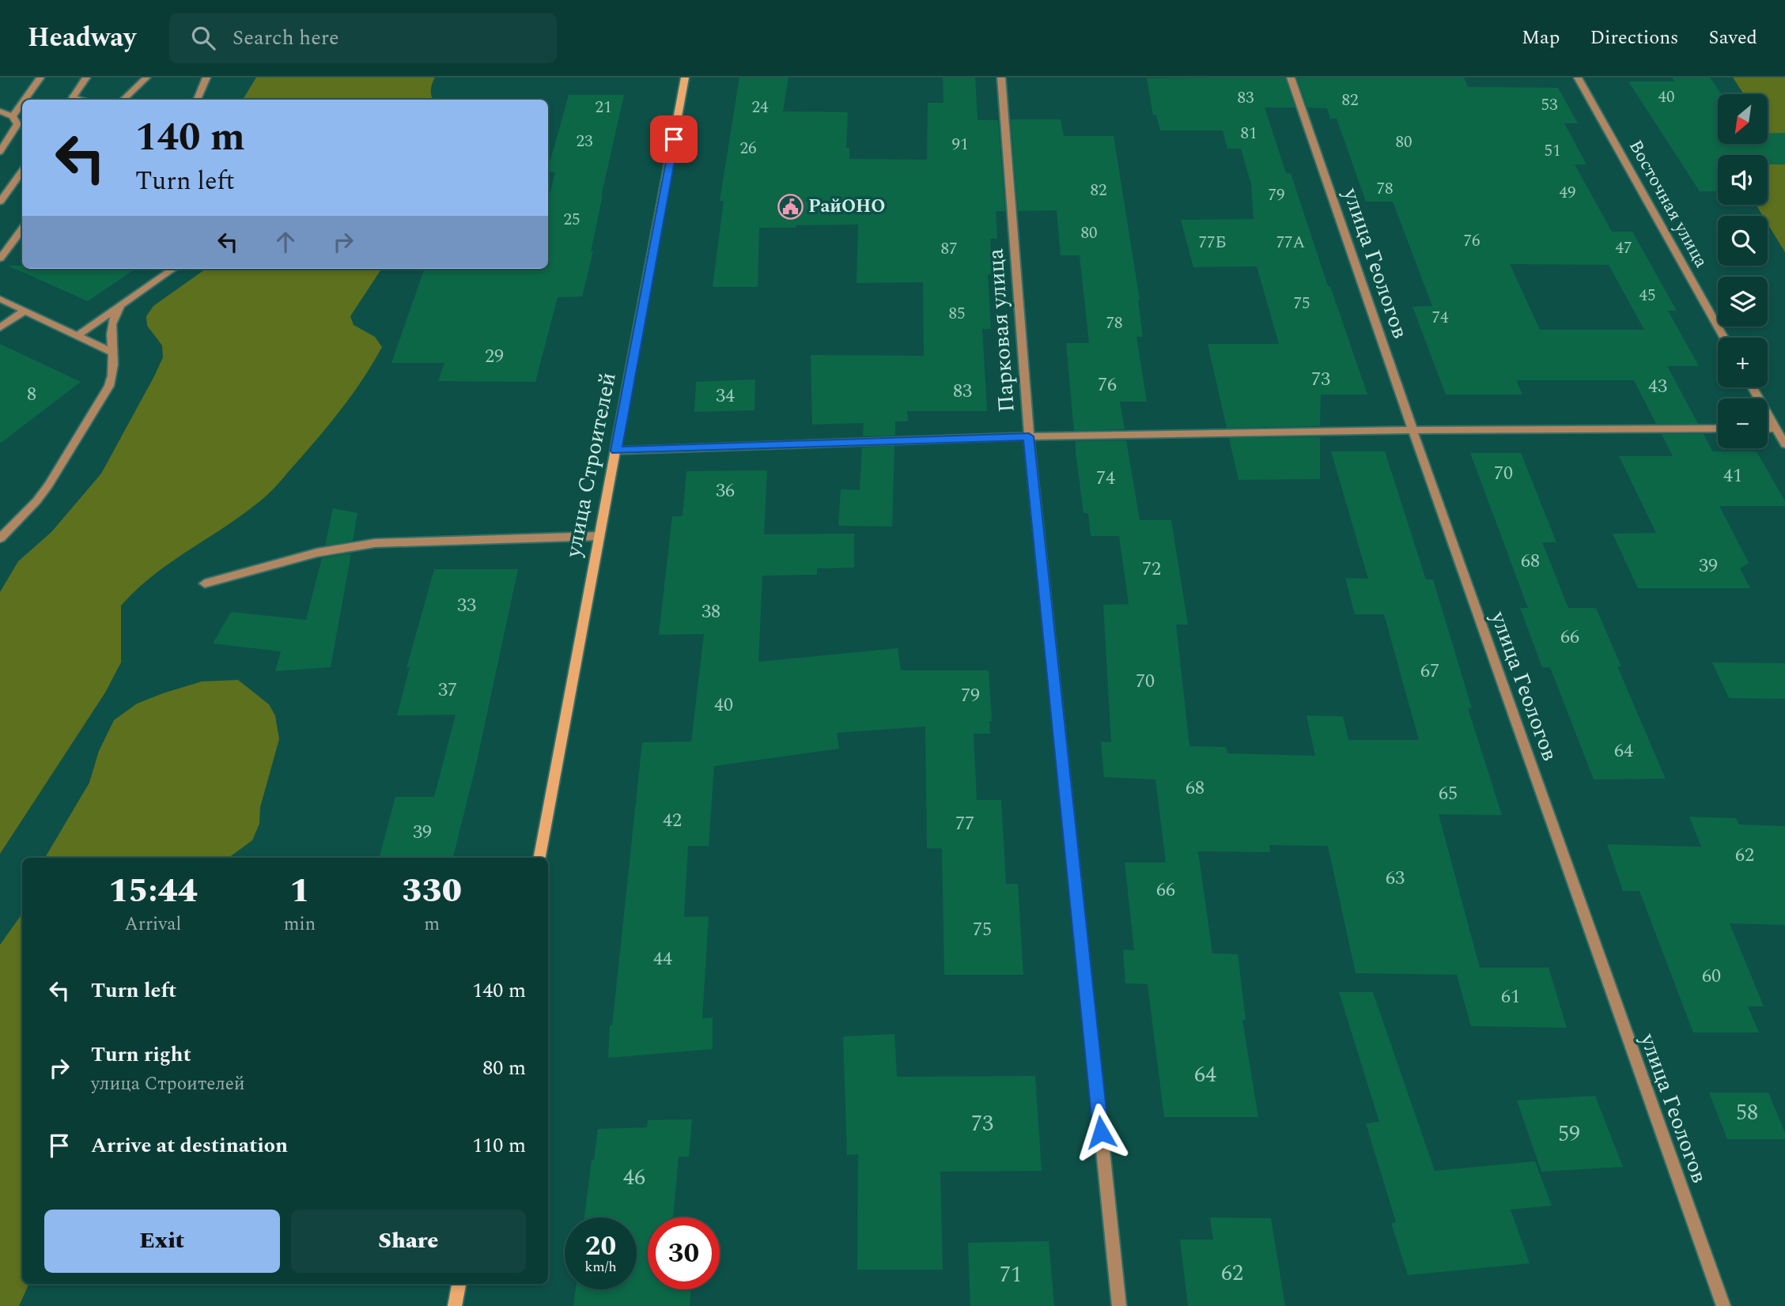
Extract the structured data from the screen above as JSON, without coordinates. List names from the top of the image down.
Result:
{
  "streets": {
    "main road": ["улица Строителей"],
    "street": ["Восточная улица", "улица Геологов", "Парковая улица"]
  },
  "places": {
    "public building": ["РайОНО"]
  },
  "house_numbers": [
    "40",
    "83",
    "82",
    "53",
    "21",
    "24",
    "81",
    "23",
    "80",
    "91",
    "26",
    "51",
    "78",
    "82",
    "49",
    "79",
    "25",
    "80",
    "76",
    "77Б",
    "77А",
    "47",
    "87",
    "45",
    "75",
    "85",
    "74",
    "78",
    "29",
    "73",
    "76",
    "43",
    "83",
    "8",
    "34",
    "70",
    "41",
    "74",
    "36",
    "68",
    "39",
    "72",
    "33",
    "38",
    "66",
    "67",
    "70",
    "37",
    "79",
    "40",
    "64",
    "68",
    "65",
    "42",
    "77",
    "39",
    "62",
    "63",
    "66",
    "75",
    "44",
    "60",
    "61",
    "64",
    "58",
    "73",
    "59",
    "46",
    "62",
    "71"
  ],
  "north": "bottom left",
  "page": {
    "header": "Headway",
    "search": "Search here",
    "nav": ["Map", "Directions", "Saved"],
    "map_buttons": ["+", "−"],
    "turn": ["140 m", "Turn left"],
    "eta": [
      "15:44",
      "Arrival",
      "1",
      "min",
      "330",
      "m"
    ],
    "list": [
      {
        "name": "Turn left",
        "value": "140 m"
      },
      {
        "name": "Turn right",
        "note": "улица Строителей",
        "value": "80 m"
      },
      {
        "name": "Arrive at destination",
        "value": "110 m"
      }
    ],
    "buttons": ["Exit", "Share"],
    "speed": "20 km/h",
    "limit": "30"
  }
}
